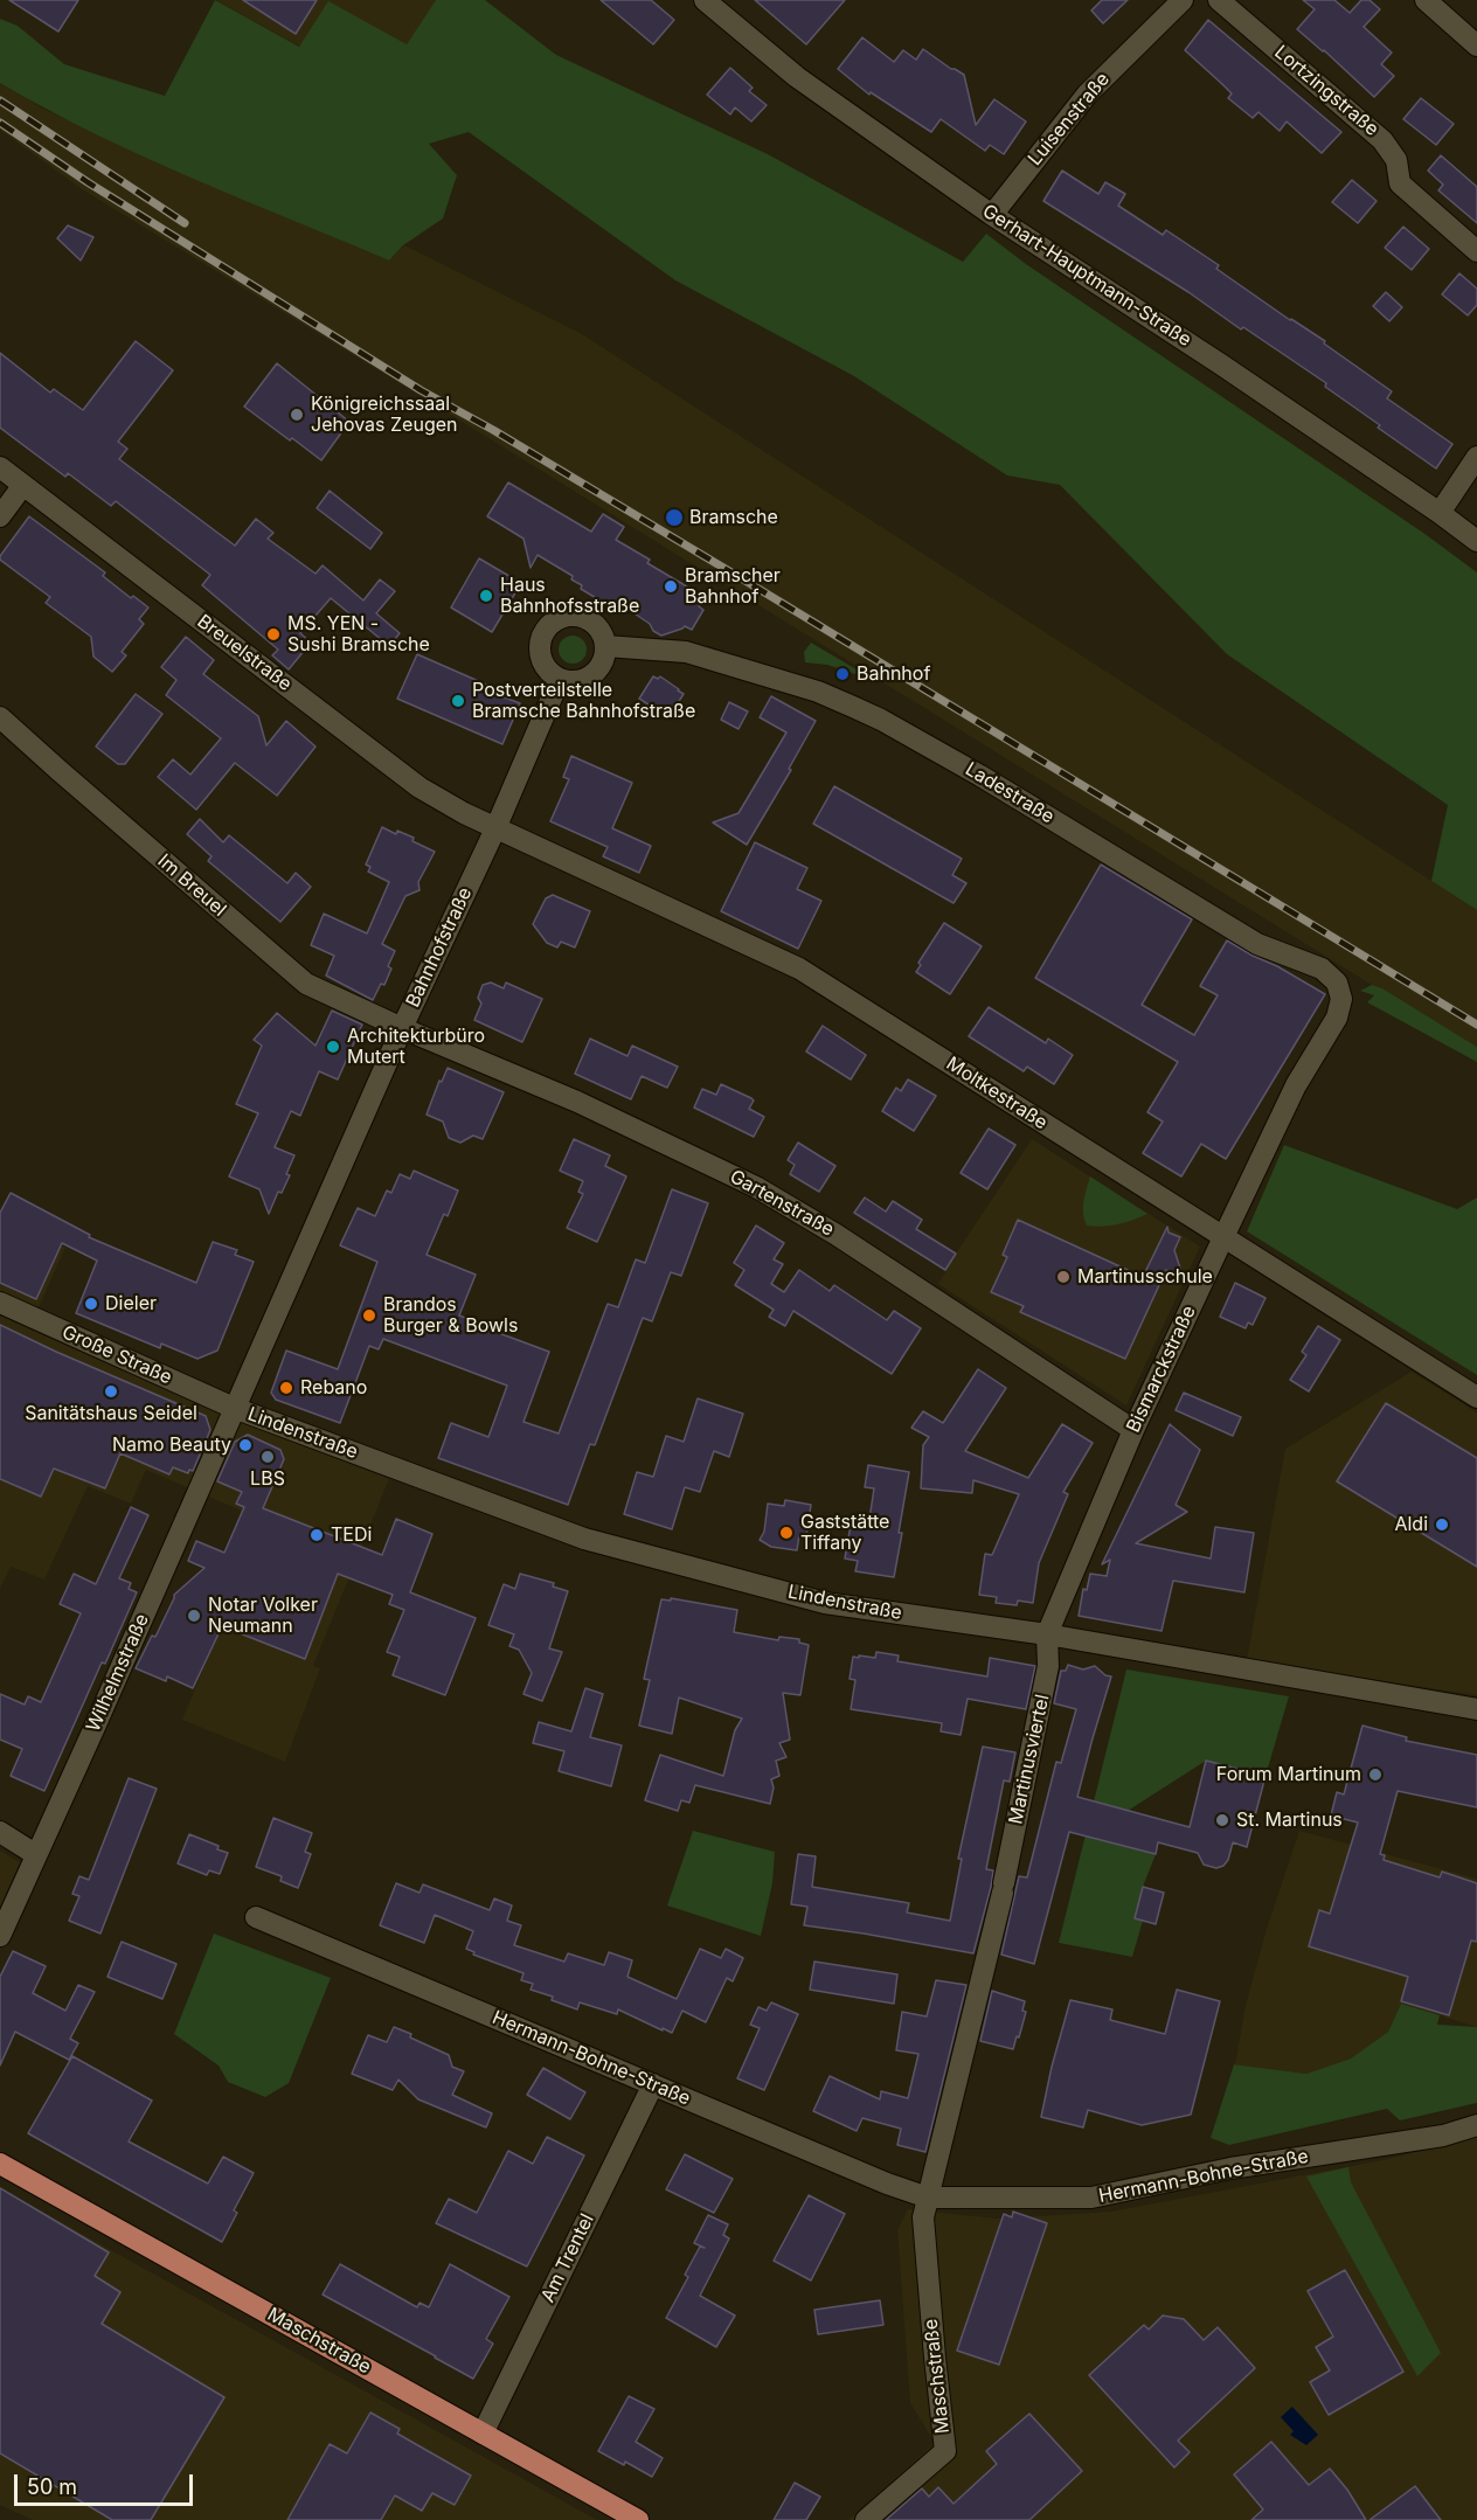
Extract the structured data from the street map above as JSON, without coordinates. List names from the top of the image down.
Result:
{
  "streets": {
    "main road": ["Maschstraße"],
    "street": [
      "Lortzingstraße",
      "Luisenstraße",
      "Gerhart-Hauptmann-Straße",
      "Breuelstraße",
      "Ladestraße",
      "Im Breuel",
      "Bahnhofstraße",
      "Moltkestraße",
      "Gartenstraße",
      "Große Straße",
      "Bismarckstraße",
      "Lindenstraße",
      "Wilhelmstraße",
      "Martinusviertel",
      "Hermann-Bohne-Straße",
      "Am Trentel"
    ]
  },
  "crossings": [
    ["Luisenstraße", "Gerhart-Hauptmann-Straße"],
    ["Breuelstraße", "Bahnhofstraße"],
    ["Breuelstraße", "Moltkestraße"],
    ["Ladestraße", "Bahnhofstraße"],
    ["Ladestraße", "Bismarckstraße"],
    ["Im Breuel", "Bahnhofstraße"],
    ["Im Breuel", "Gartenstraße"],
    ["Bahnhofstraße", "Moltkestraße"],
    ["Bahnhofstraße", "Gartenstraße"],
    ["Bahnhofstraße", "Große Straße"],
    ["Bahnhofstraße", "Lindenstraße"],
    ["Bahnhofstraße", "Wilhelmstraße"],
    ["Moltkestraße", "Bismarckstraße"],
    ["Gartenstraße", "Bismarckstraße"],
    ["Große Straße", "Lindenstraße"],
    ["Große Straße", "Wilhelmstraße"],
    ["Bismarckstraße", "Lindenstraße"],
    ["Bismarckstraße", "Martinusviertel"],
    ["Lindenstraße", "Wilhelmstraße"],
    ["Lindenstraße", "Martinusviertel"],
    ["Martinusviertel", "Hermann-Bohne-Straße"],
    ["Martinusviertel", "Maschstraße"],
    ["Hermann-Bohne-Straße", "Am Trentel"],
    ["Hermann-Bohne-Straße", "Maschstraße"],
    ["Am Trentel", "Maschstraße"]
  ],
  "places": [
    "Königreichssaal Jehovas Zeugen",
    "Bramsche",
    "Bramscher Bahnhof",
    "Haus Bahnhofsstraße",
    "MS. YEN - Sushi Bramsche",
    "Bahnhof",
    "Postverteilstelle Bramsche Bahnhofstraße",
    "Architekturbüro Mutert",
    "Martinusschule",
    "Dieler",
    "Brandos Burger & Bowls",
    "Rebano",
    "Sanitätshaus Seidel",
    "Namo Beauty",
    "LBS",
    "Aldi",
    "Gaststätte Tiffany",
    "TEDi",
    "Notar Volker Neumann",
    "Forum Martinum",
    "St. Martinus"
  ],
  "scale_bar": "50 m"
}
